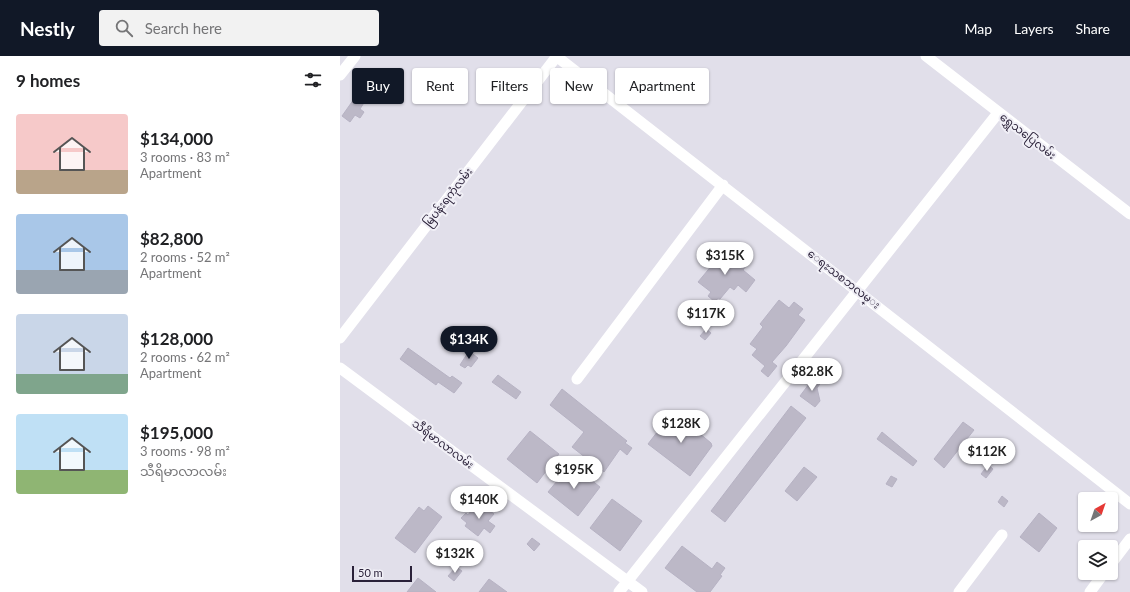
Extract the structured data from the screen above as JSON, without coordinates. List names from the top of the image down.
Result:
{
  "streets": {
    "street": [
      "ရွှေသပြေလမ်း",
      "မြပန်းရကုံလမ်း",
      "ေရႊသစၥာလမ္း",
      "သီရိမာလာလမ်း"
    ]
  },
  "crossings": [
    ["မြပန်းရကုံလမ်း", "ေရႊသစၥာလမ္း"]
  ],
  "scale_bar": "50 m",
  "north": "top right",
  "page": {
    "header": "Nestly",
    "search": "Search here",
    "nav": ["Map", "Layers", "Share"],
    "heading": "9 homes",
    "chip": [
      "Buy",
      "Rent",
      "Filters",
      "New",
      "Apartment"
    ],
    "list": [
      {
        "name": "$134,000",
        "note": "3 rooms · 83 m² · Apartment"
      },
      {
        "name": "$82,800",
        "note": "2 rooms · 52 m² · Apartment"
      },
      {
        "name": "$128,000",
        "note": "2 rooms · 62 m² · Apartment"
      },
      {
        "name": "$195,000",
        "note": "3 rooms · 98 m² · သီရိမာလာလမ်း"
      }
    ],
    "price": [
      "$315K",
      "$117K",
      "$134K",
      "$82.8K",
      "$128K",
      "$112K",
      "$195K",
      "$140K",
      "$132K"
    ],
    "scale": "50 m"
  }
}
